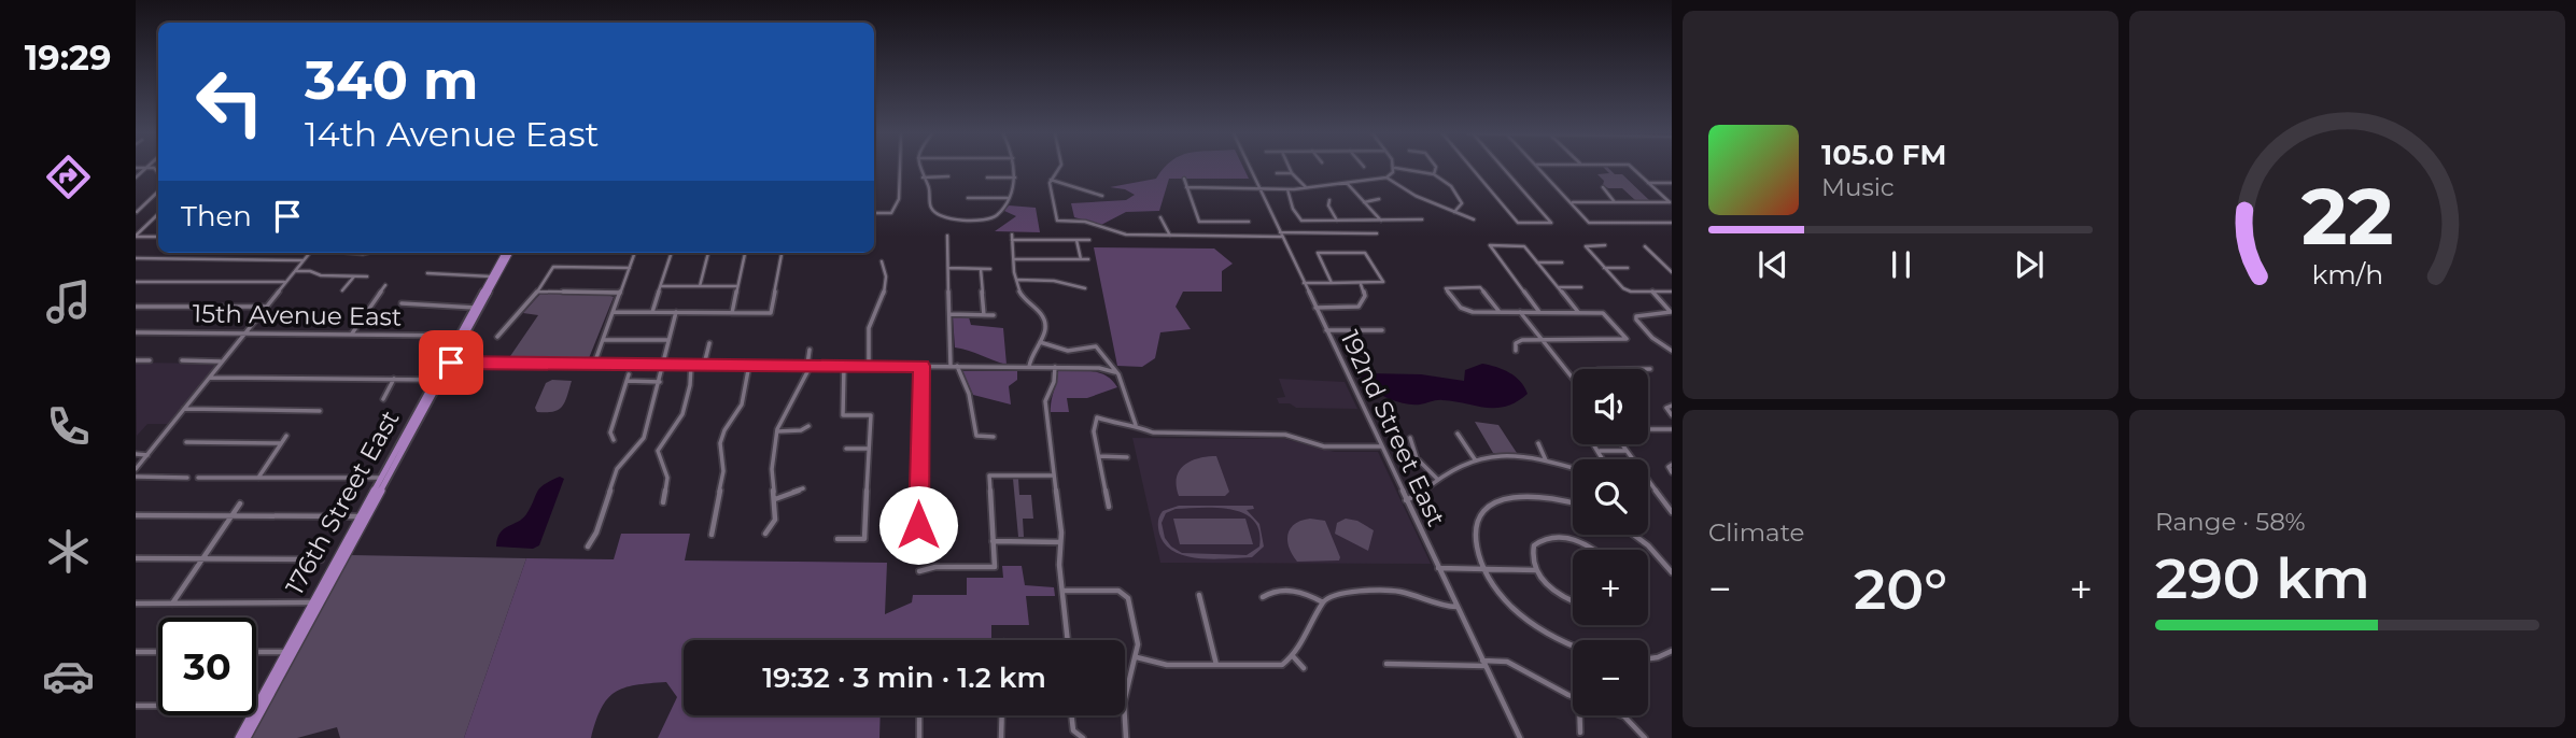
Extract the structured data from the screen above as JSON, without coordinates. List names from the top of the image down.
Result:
{
  "streets": {
    "main road": ["176th Street East"],
    "street": ["15th Avenue East", "192nd Street East"]
  },
  "crossings": [
    ["15th Avenue East", "176th Street East"]
  ],
  "page": {
    "tabs": "19:29",
    "turn": ["340 m", "14th Avenue East"],
    "song": ["105.0 FM", "Music"],
    "then": "Then",
    "map_buttons": ["+", "−"],
    "tile": [
      "Climate",
      ["Range · 58%", "290 km"]
    ],
    "heat": ["−", "20°", "+"],
    "limit": "30",
    "trip": "19:32 · 3 min · 1.2 km",
    "gauge": ["22", "km/h"]
  }
}
